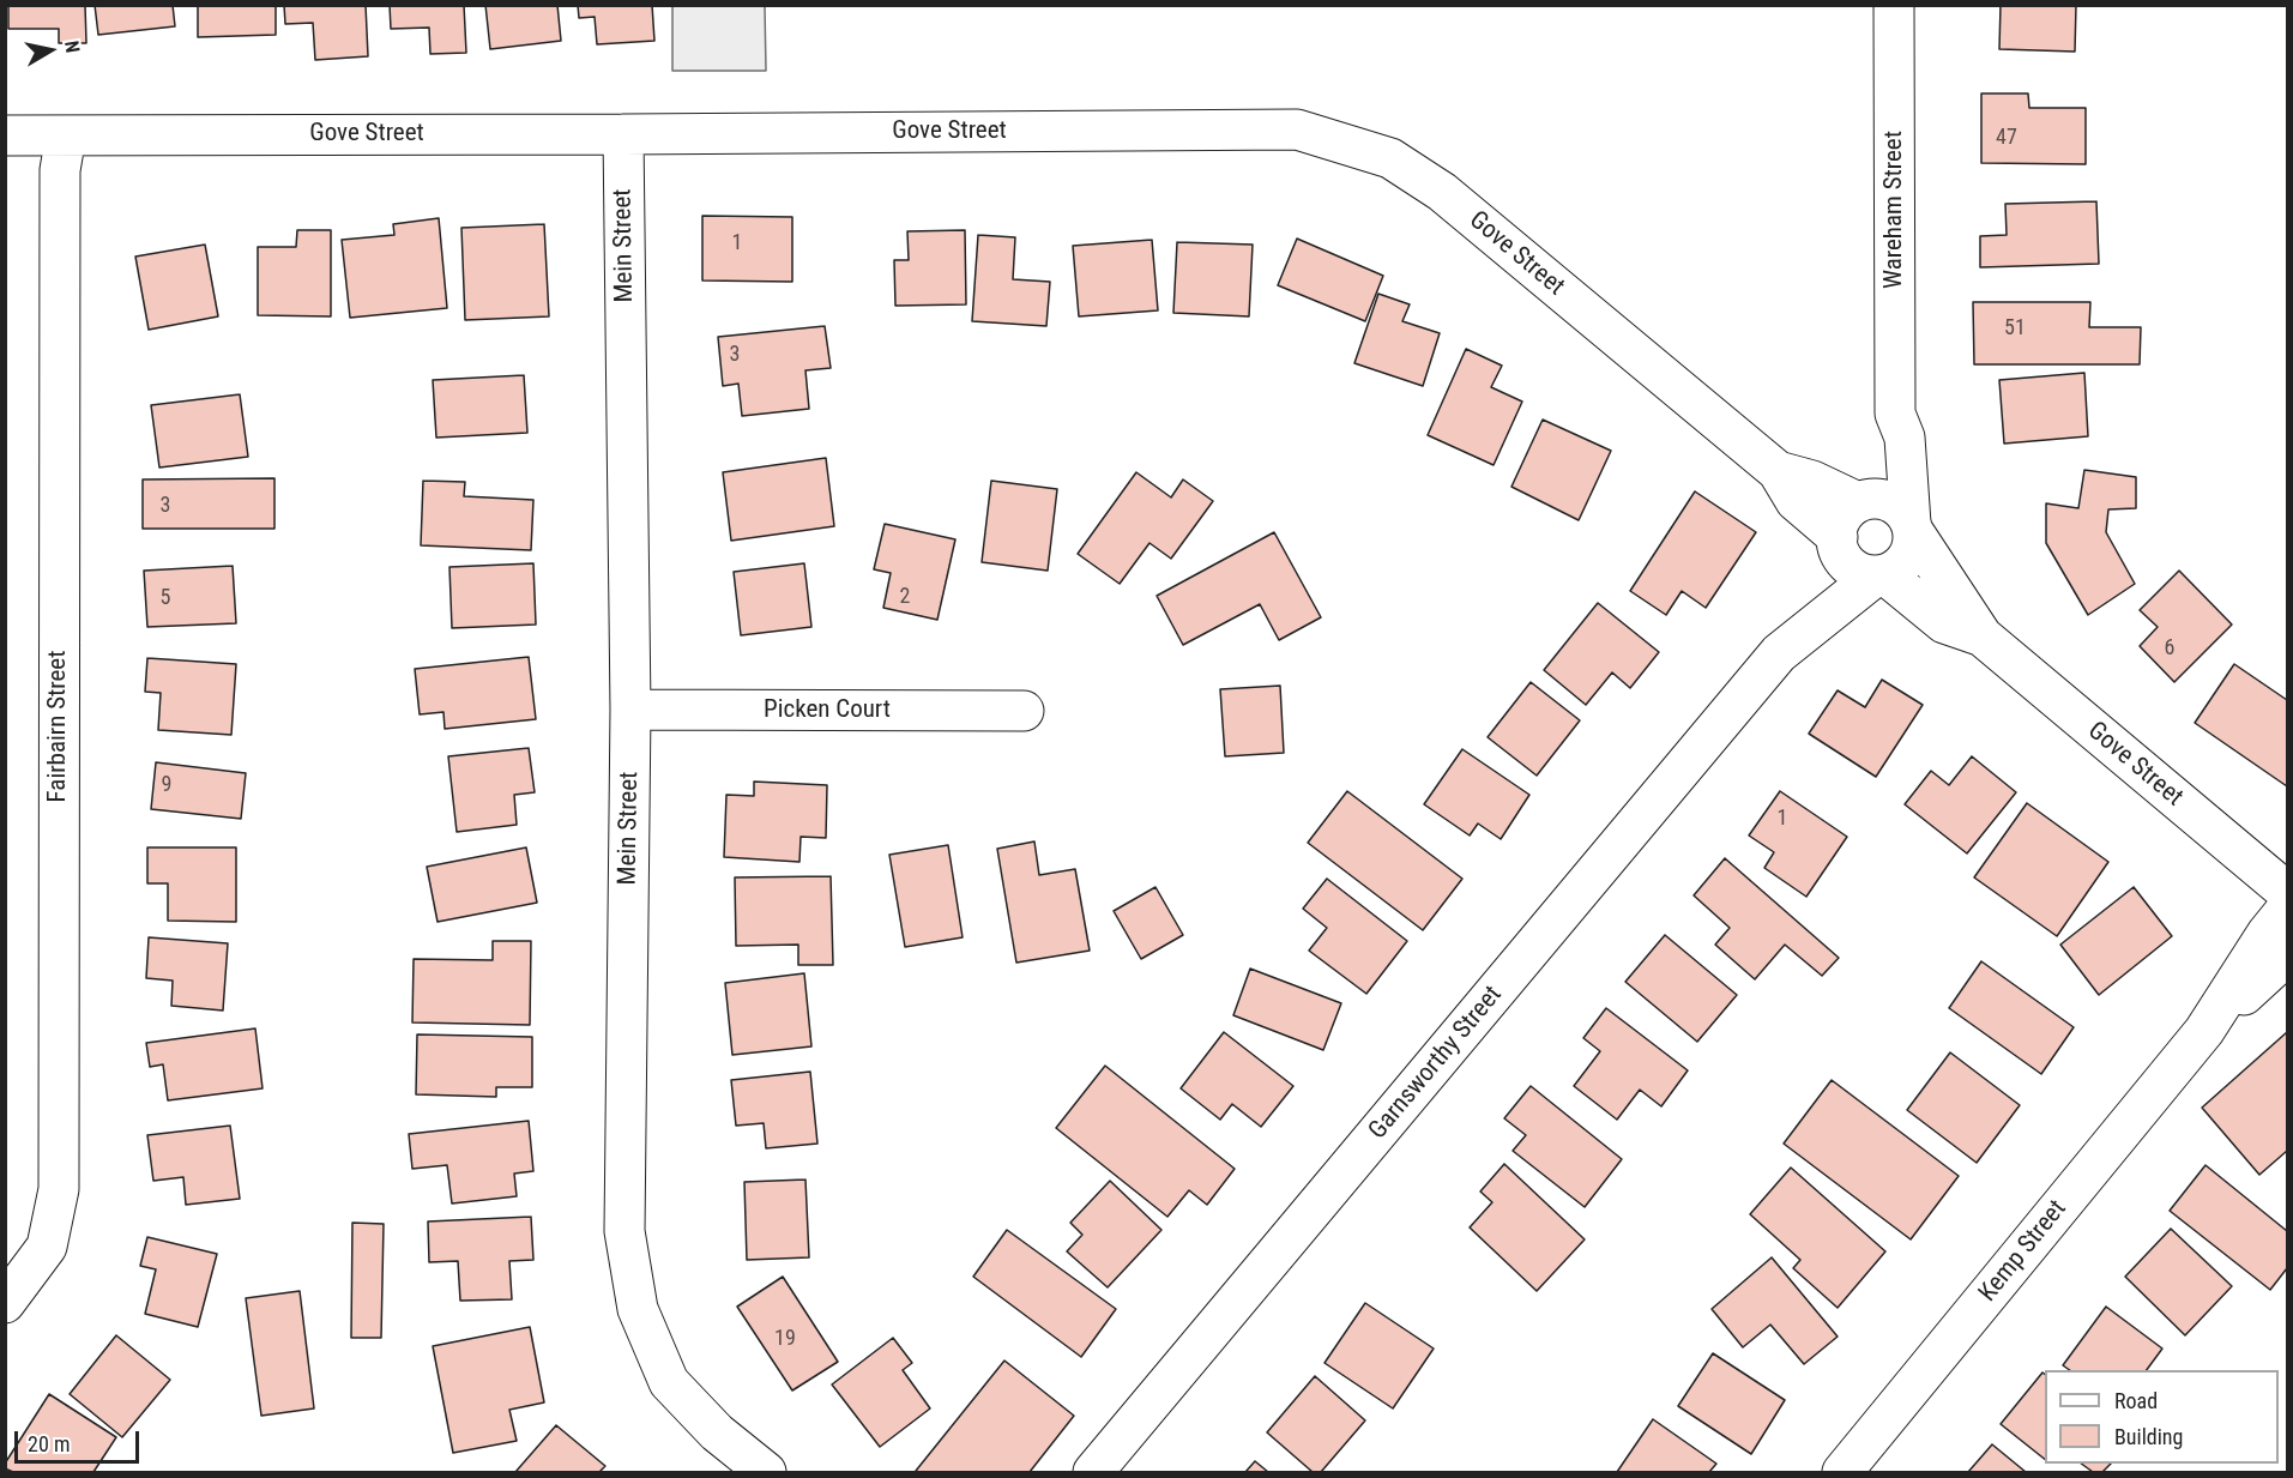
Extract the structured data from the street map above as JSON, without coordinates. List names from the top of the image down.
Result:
{
  "streets": {
    "street": [
      "Gove Street",
      "Wareham Street",
      "Mein Street",
      "Picken Court",
      "Fairbairn Street",
      "Garnsworthy Street",
      "Kemp Street"
    ]
  },
  "crossings": [
    ["Gove Street", "Wareham Street"],
    ["Gove Street", "Mein Street"],
    ["Gove Street", "Fairbairn Street"],
    ["Gove Street", "Garnsworthy Street"],
    ["Wareham Street", "Garnsworthy Street"],
    ["Mein Street", "Picken Court"]
  ],
  "house_numbers": [
    "47",
    "1",
    "51",
    "3",
    "3",
    "2",
    "5",
    "6",
    "9",
    "1",
    "19"
  ],
  "legend": ["Road", "Building"],
  "scale_bar": "20 m",
  "north": "right"
}
